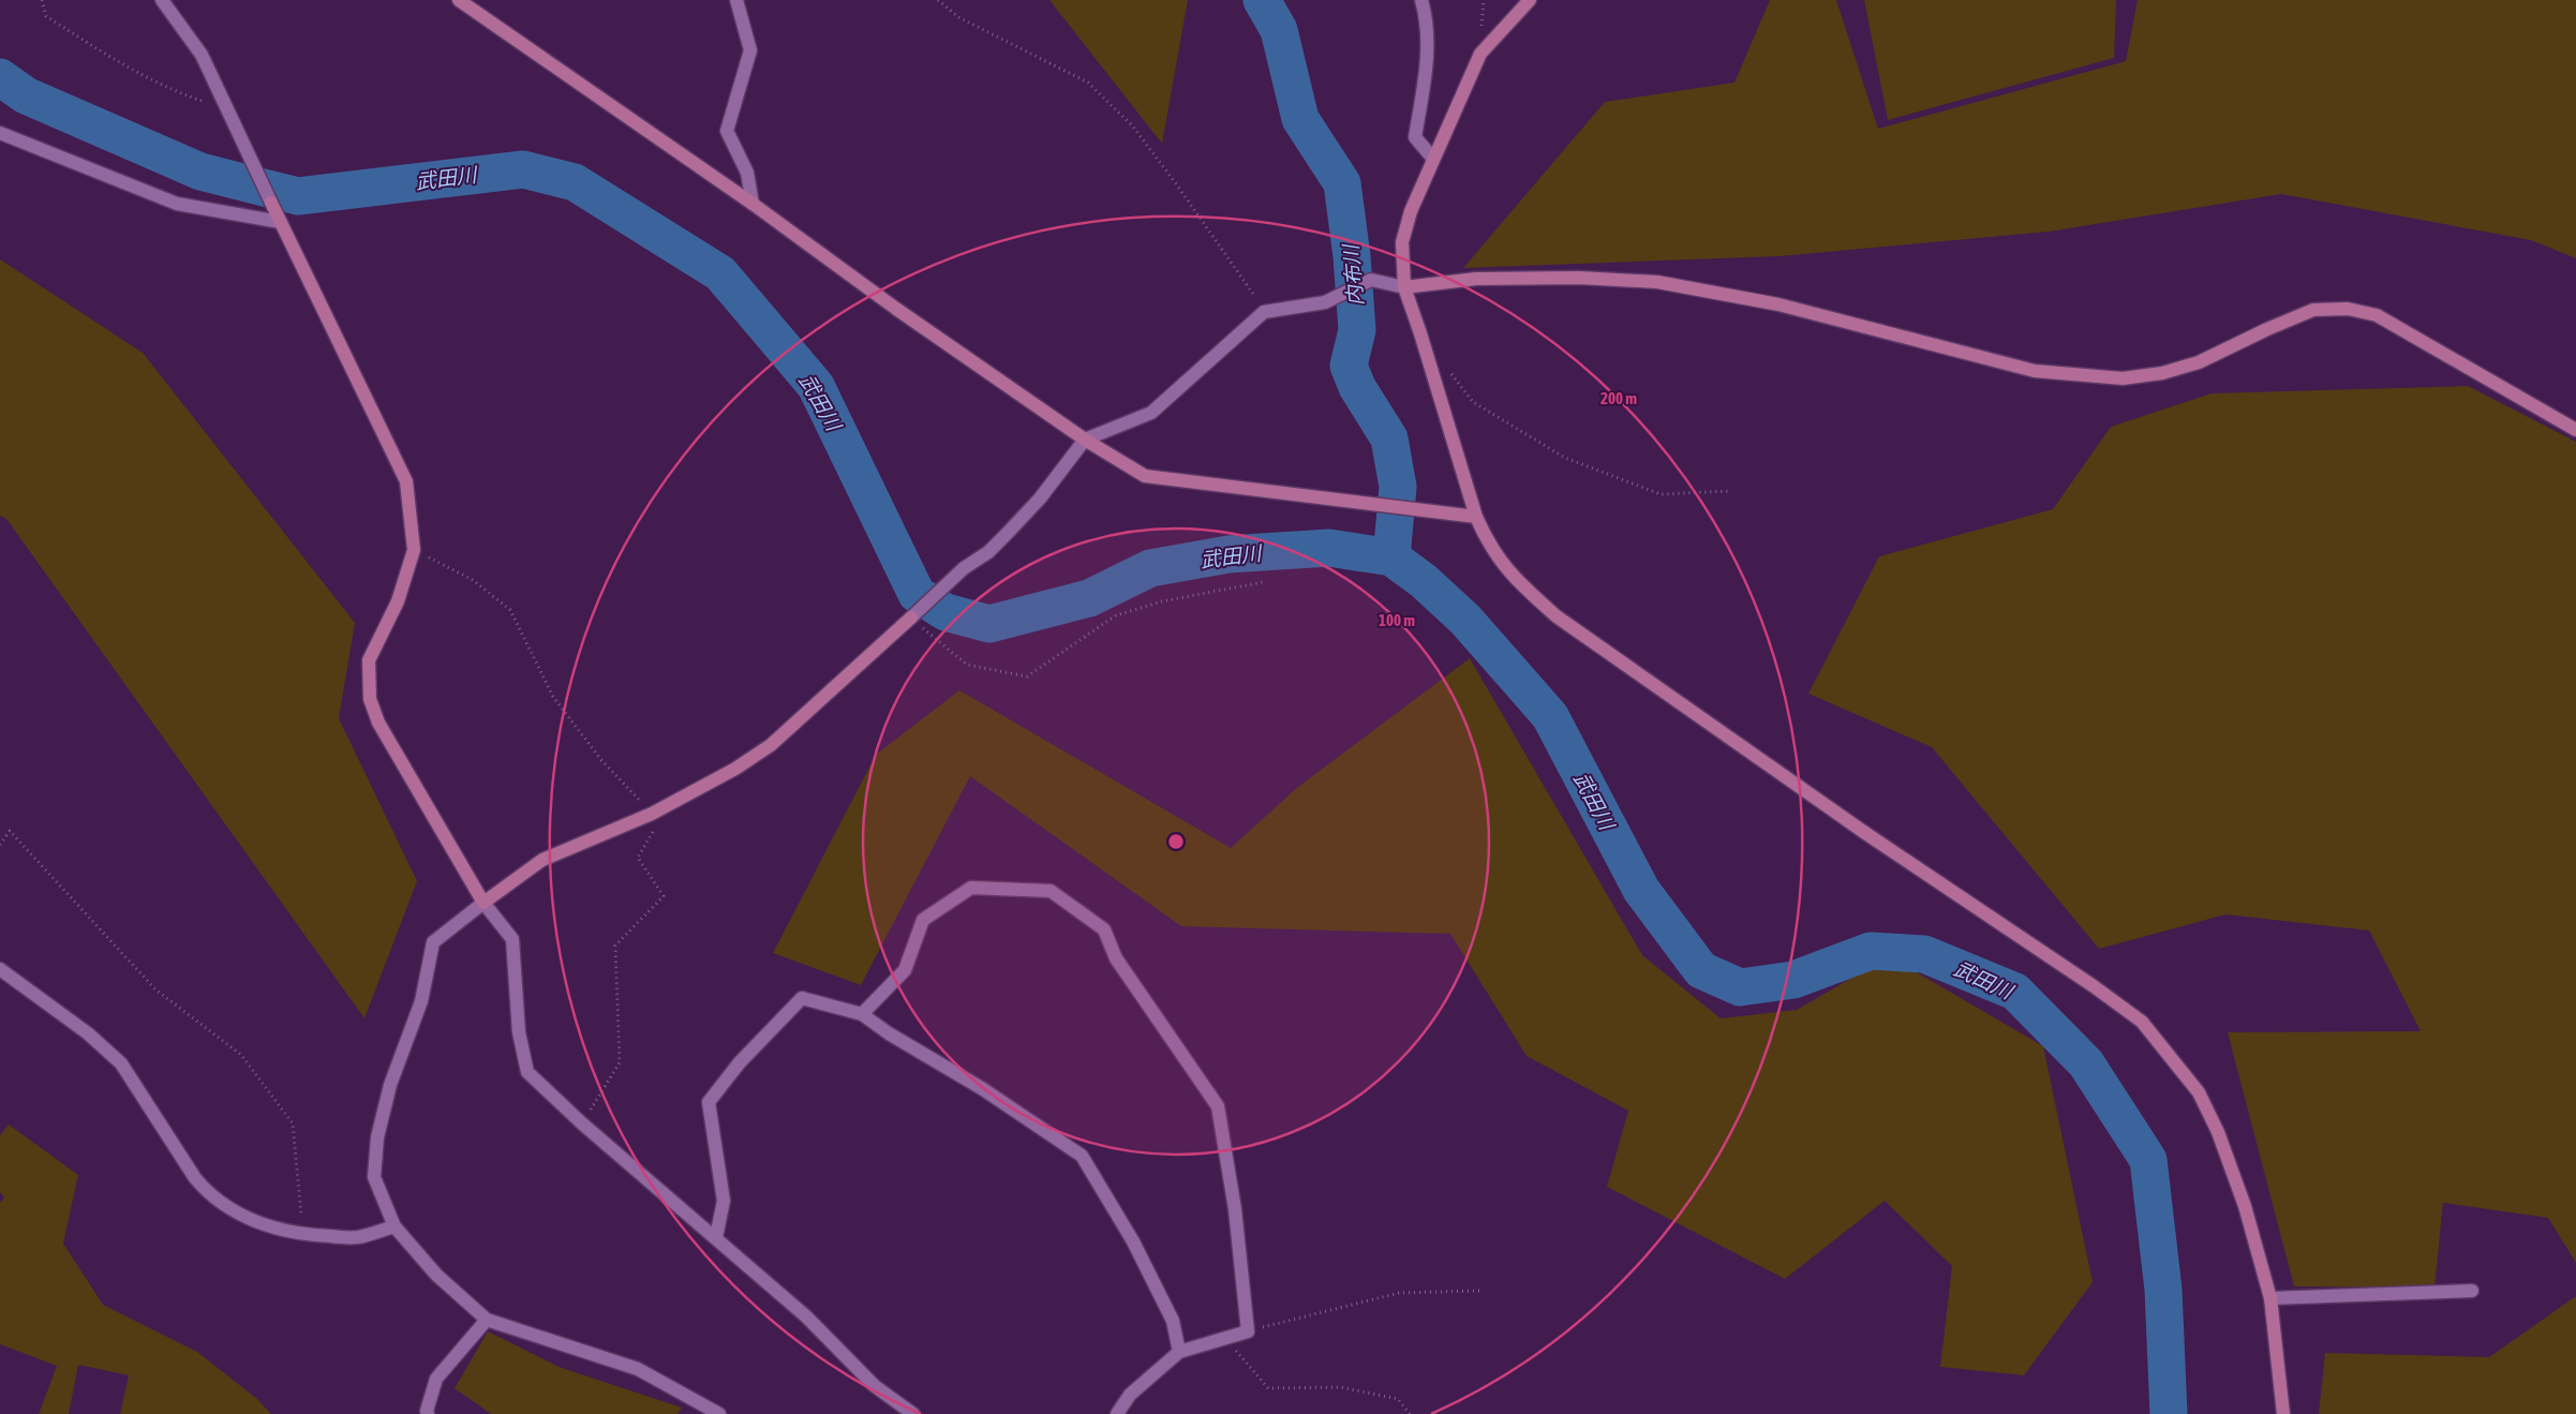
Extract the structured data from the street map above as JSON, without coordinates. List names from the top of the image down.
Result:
{
  "water": ["武田川", "内布川"],
  "rings": ["200 m", "100 m"]
}
